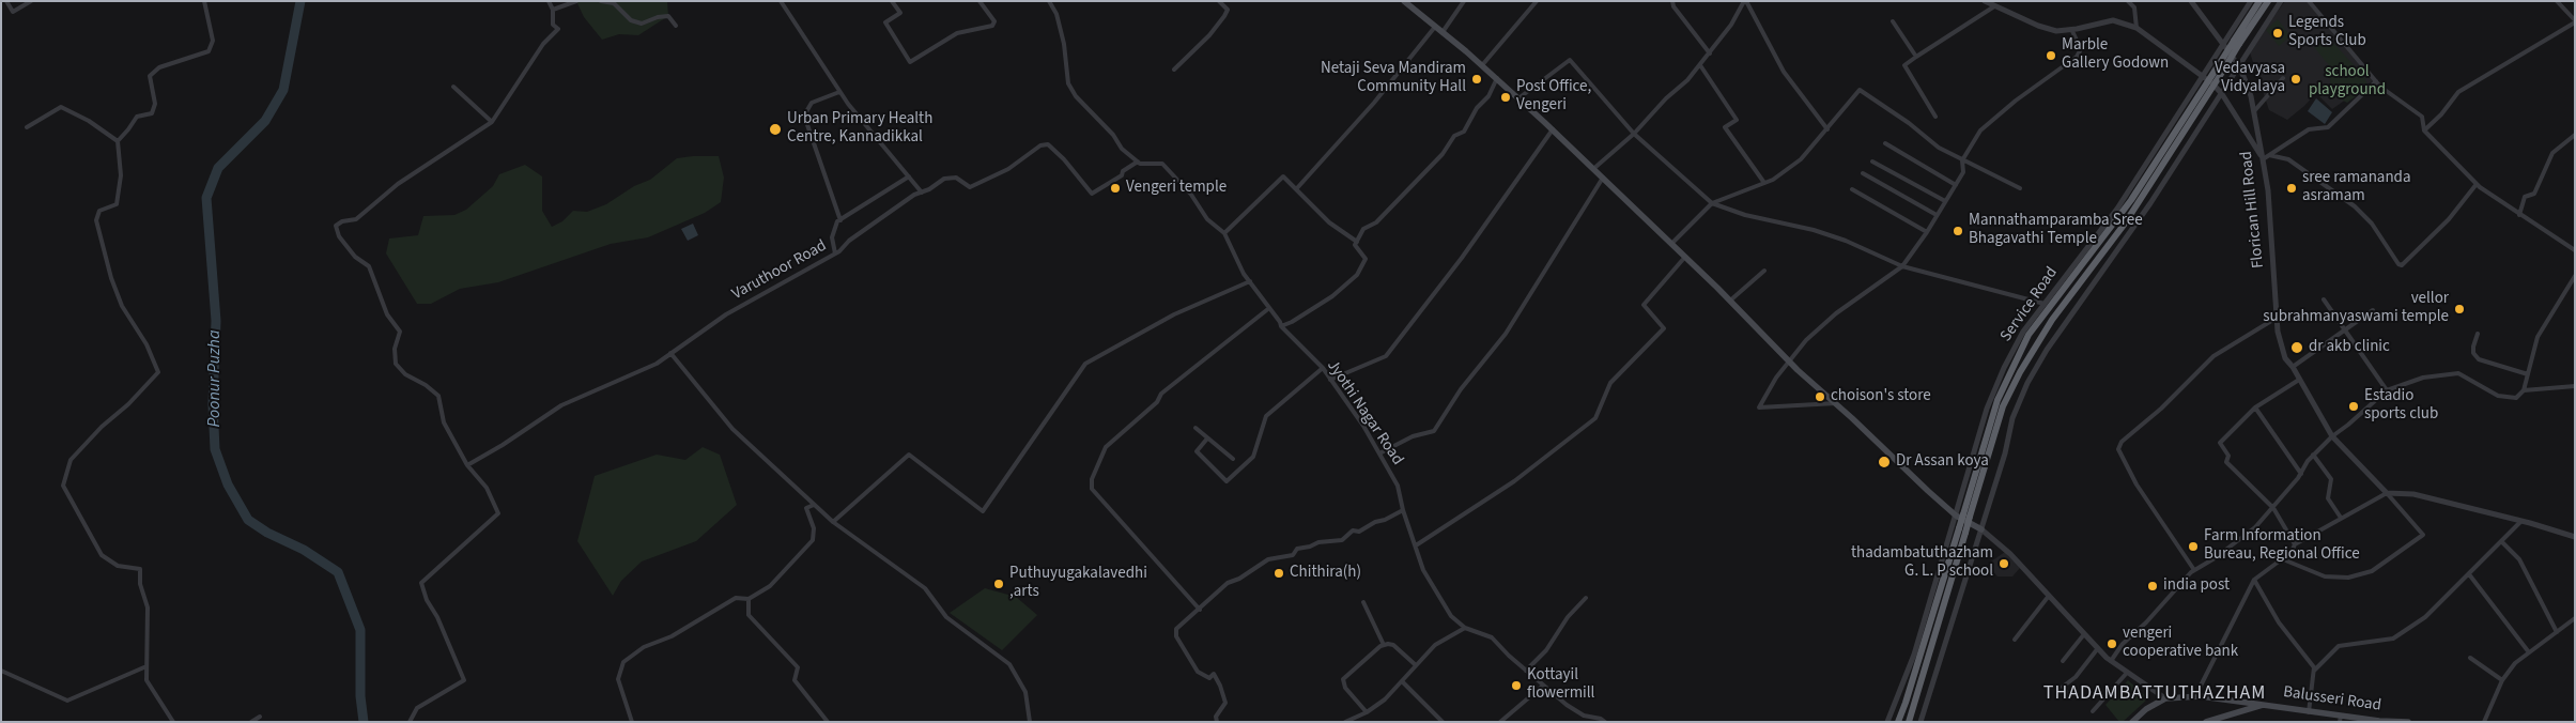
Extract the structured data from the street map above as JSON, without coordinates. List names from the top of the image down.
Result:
{
  "streets": {
    "main road": ["Balusseri Road"],
    "street": [
      "Florican Hill Road",
      "Varuthoor Road",
      "Service Road",
      "Jyothi Nagar Road"
    ]
  },
  "crossings": [
    ["Florican Hill Road", "Service Road"],
    ["Varuthoor Road", "Jyothi Nagar Road"]
  ],
  "districts": ["THADAMBATTUTHAZHAM"],
  "water": ["Poonur Puzha"],
  "parks": ["school playground"],
  "places": [
    "Legends Sports Club",
    "Marble Gallery Godown",
    "Netaji Seva Mandiram Community Hall",
    "Vedavyasa Vidyalaya",
    "Post Office, Vengeri",
    "Urban Primary Health Centre, Kannadikkal",
    "Vengeri temple",
    "sree ramananda asramam",
    "Mannathamparamba Sree Bhagavathi Temple",
    "vellor subrahmanyaswami temple",
    "dr akb clinic",
    "choison's store",
    "Estadio sports club",
    "Dr Assan koya",
    "Farm Information Bureau, Regional Office",
    "thadambatuthazham G. L. P school",
    "Chithira(h)",
    "Puthuyugakalavedhi ,arts",
    "india post",
    "vengeri cooperative bank",
    "Kottayil flowermill"
  ]
}
